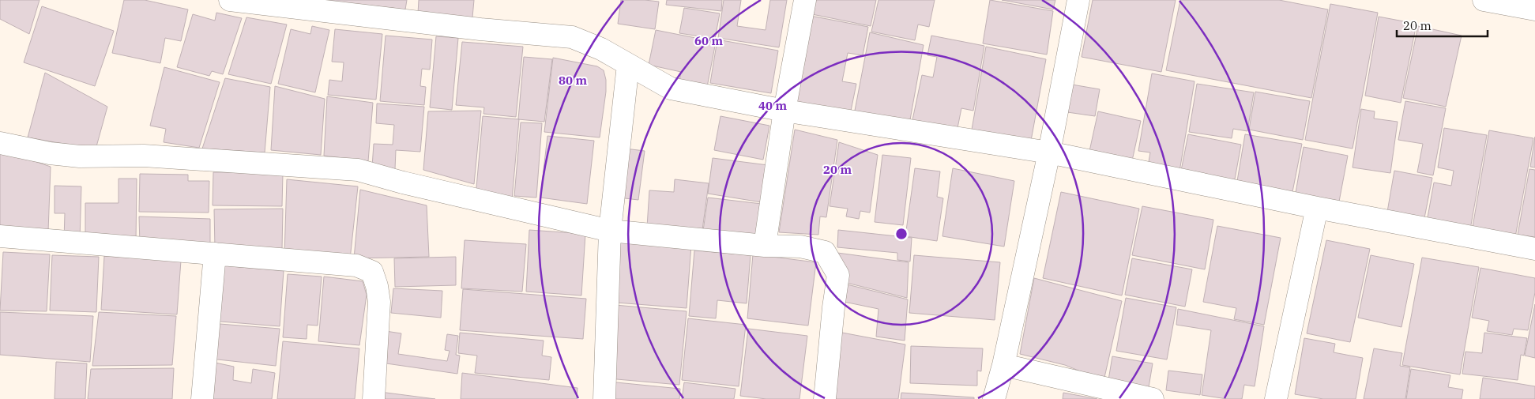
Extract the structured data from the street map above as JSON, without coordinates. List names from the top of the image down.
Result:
{
  "scale_bar": "20 m",
  "rings": [
    "60 m",
    "80 m",
    "40 m",
    "20 m"
  ]
}
